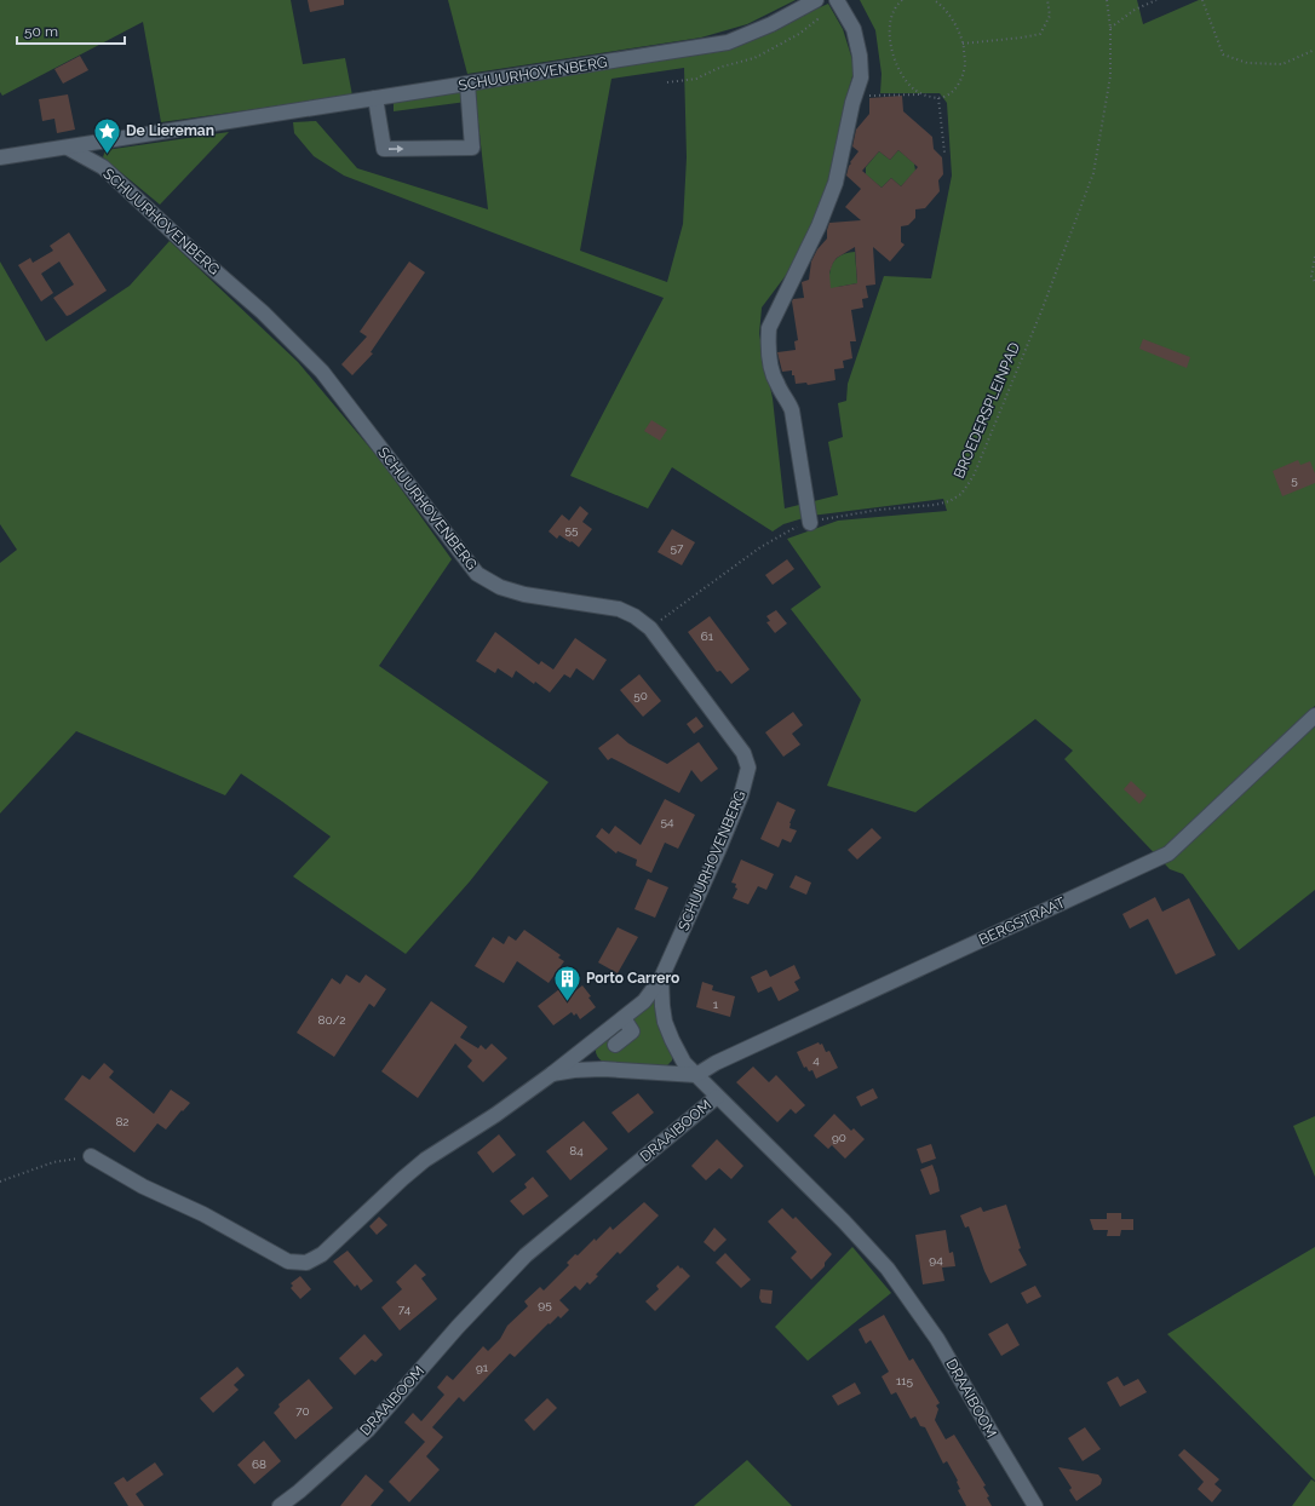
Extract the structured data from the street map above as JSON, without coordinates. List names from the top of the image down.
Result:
{
  "streets": {
    "street": ["SCHUURHOVENBERG", "BERGSTRAAT", "DRAAIBOOM"],
    "path": ["BROEDERSPLEINPAD"]
  },
  "crossings": [
    ["SCHUURHOVENBERG", "BROEDERSPLEINPAD"],
    ["SCHUURHOVENBERG", "BERGSTRAAT"],
    ["SCHUURHOVENBERG", "DRAAIBOOM"],
    ["BERGSTRAAT", "DRAAIBOOM"]
  ],
  "places": {
    "place": ["De Liereman"],
    "building": ["Porto Carrero"]
  },
  "house_numbers": [
    "5",
    "55",
    "57",
    "61",
    "50",
    "54",
    "1",
    "80/2",
    "4",
    "82",
    "90",
    "84",
    "94",
    "95",
    "74",
    "91",
    "115",
    "70",
    "68"
  ],
  "scale_bar": "50 m"
}
